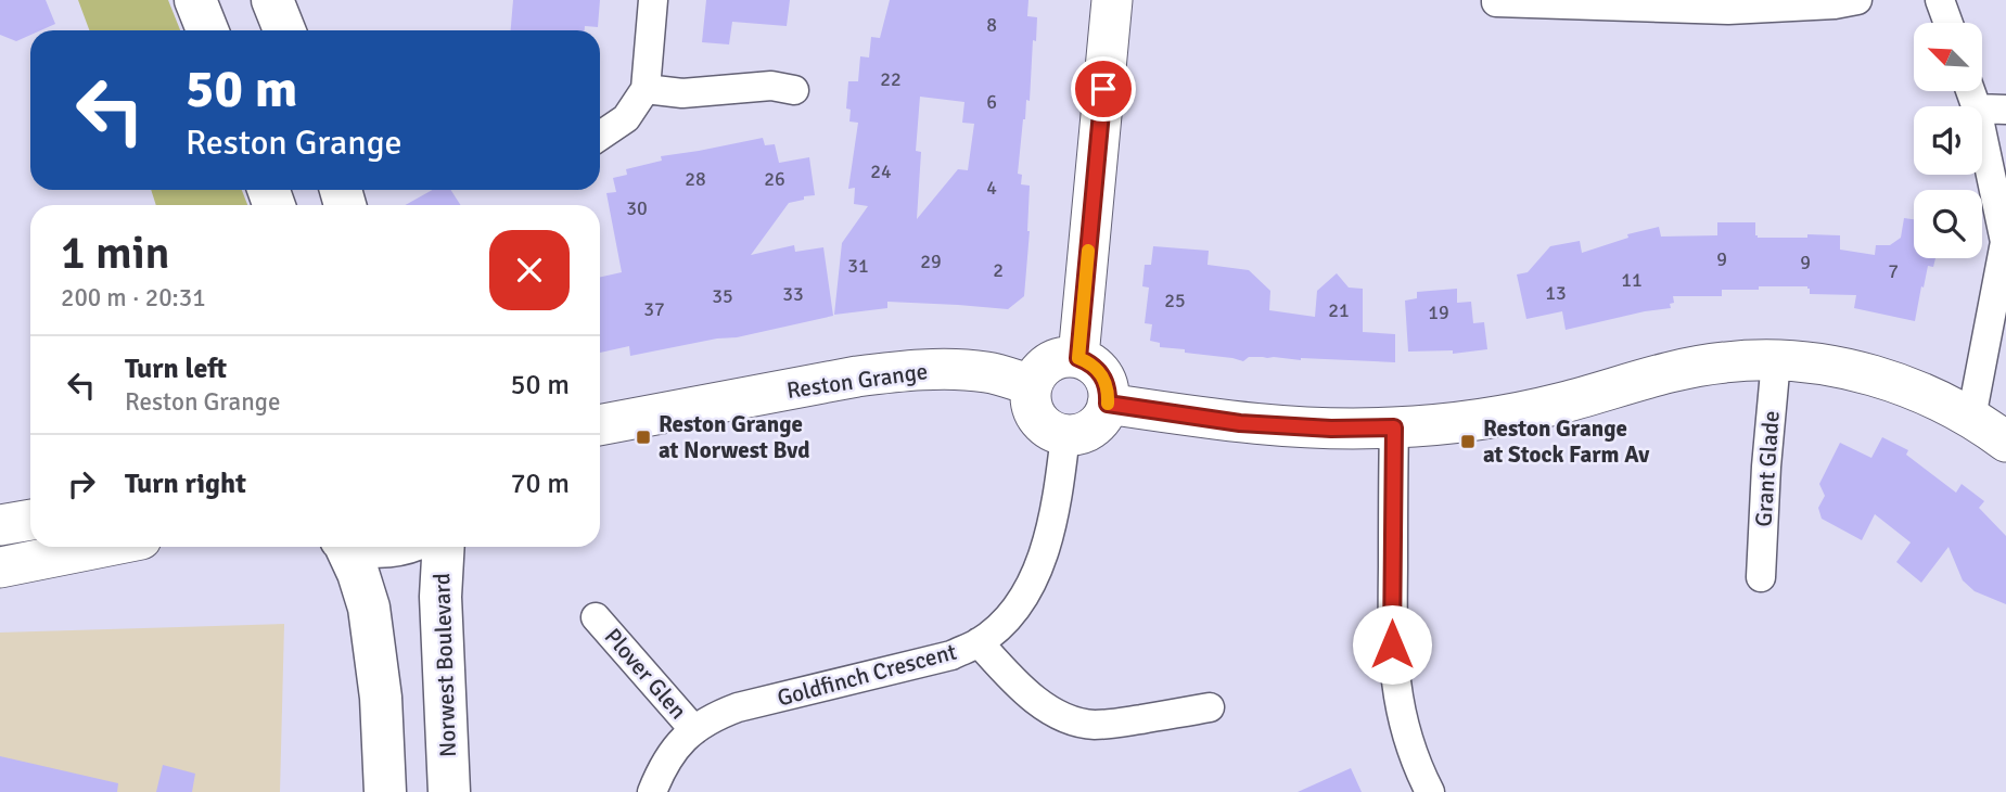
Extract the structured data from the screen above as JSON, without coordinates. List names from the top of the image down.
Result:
{
  "streets": {
    "main road": ["Norwest Boulevard"],
    "street": [
      "Reston Grange",
      "Grant Glade",
      "Plover Glen",
      "Goldfinch Crescent"
    ]
  },
  "crossings": [
    ["Reston Grange", "Goldfinch Crescent"],
    ["Plover Glen", "Goldfinch Crescent"]
  ],
  "places": {
    "transit": ["Reston Grange at Norwest Bvd", "Reston Grange at Stock Farm Av"]
  },
  "house_numbers": [
    "8",
    "22",
    "6",
    "24",
    "28",
    "26",
    "4",
    "30",
    "9",
    "29",
    "9",
    "31",
    "2",
    "7",
    "11",
    "13",
    "33",
    "35",
    "25",
    "37",
    "21",
    "19"
  ],
  "north": "top left",
  "page": {
    "turn": ["50 m", "Reston Grange"],
    "heading": ["1 min", "200 m · 20:31"],
    "list": [
      {
        "name": "Turn left",
        "note": "Reston Grange",
        "value": "50 m"
      },
      {
        "name": "Turn right",
        "value": "70 m"
      }
    ]
  }
}
